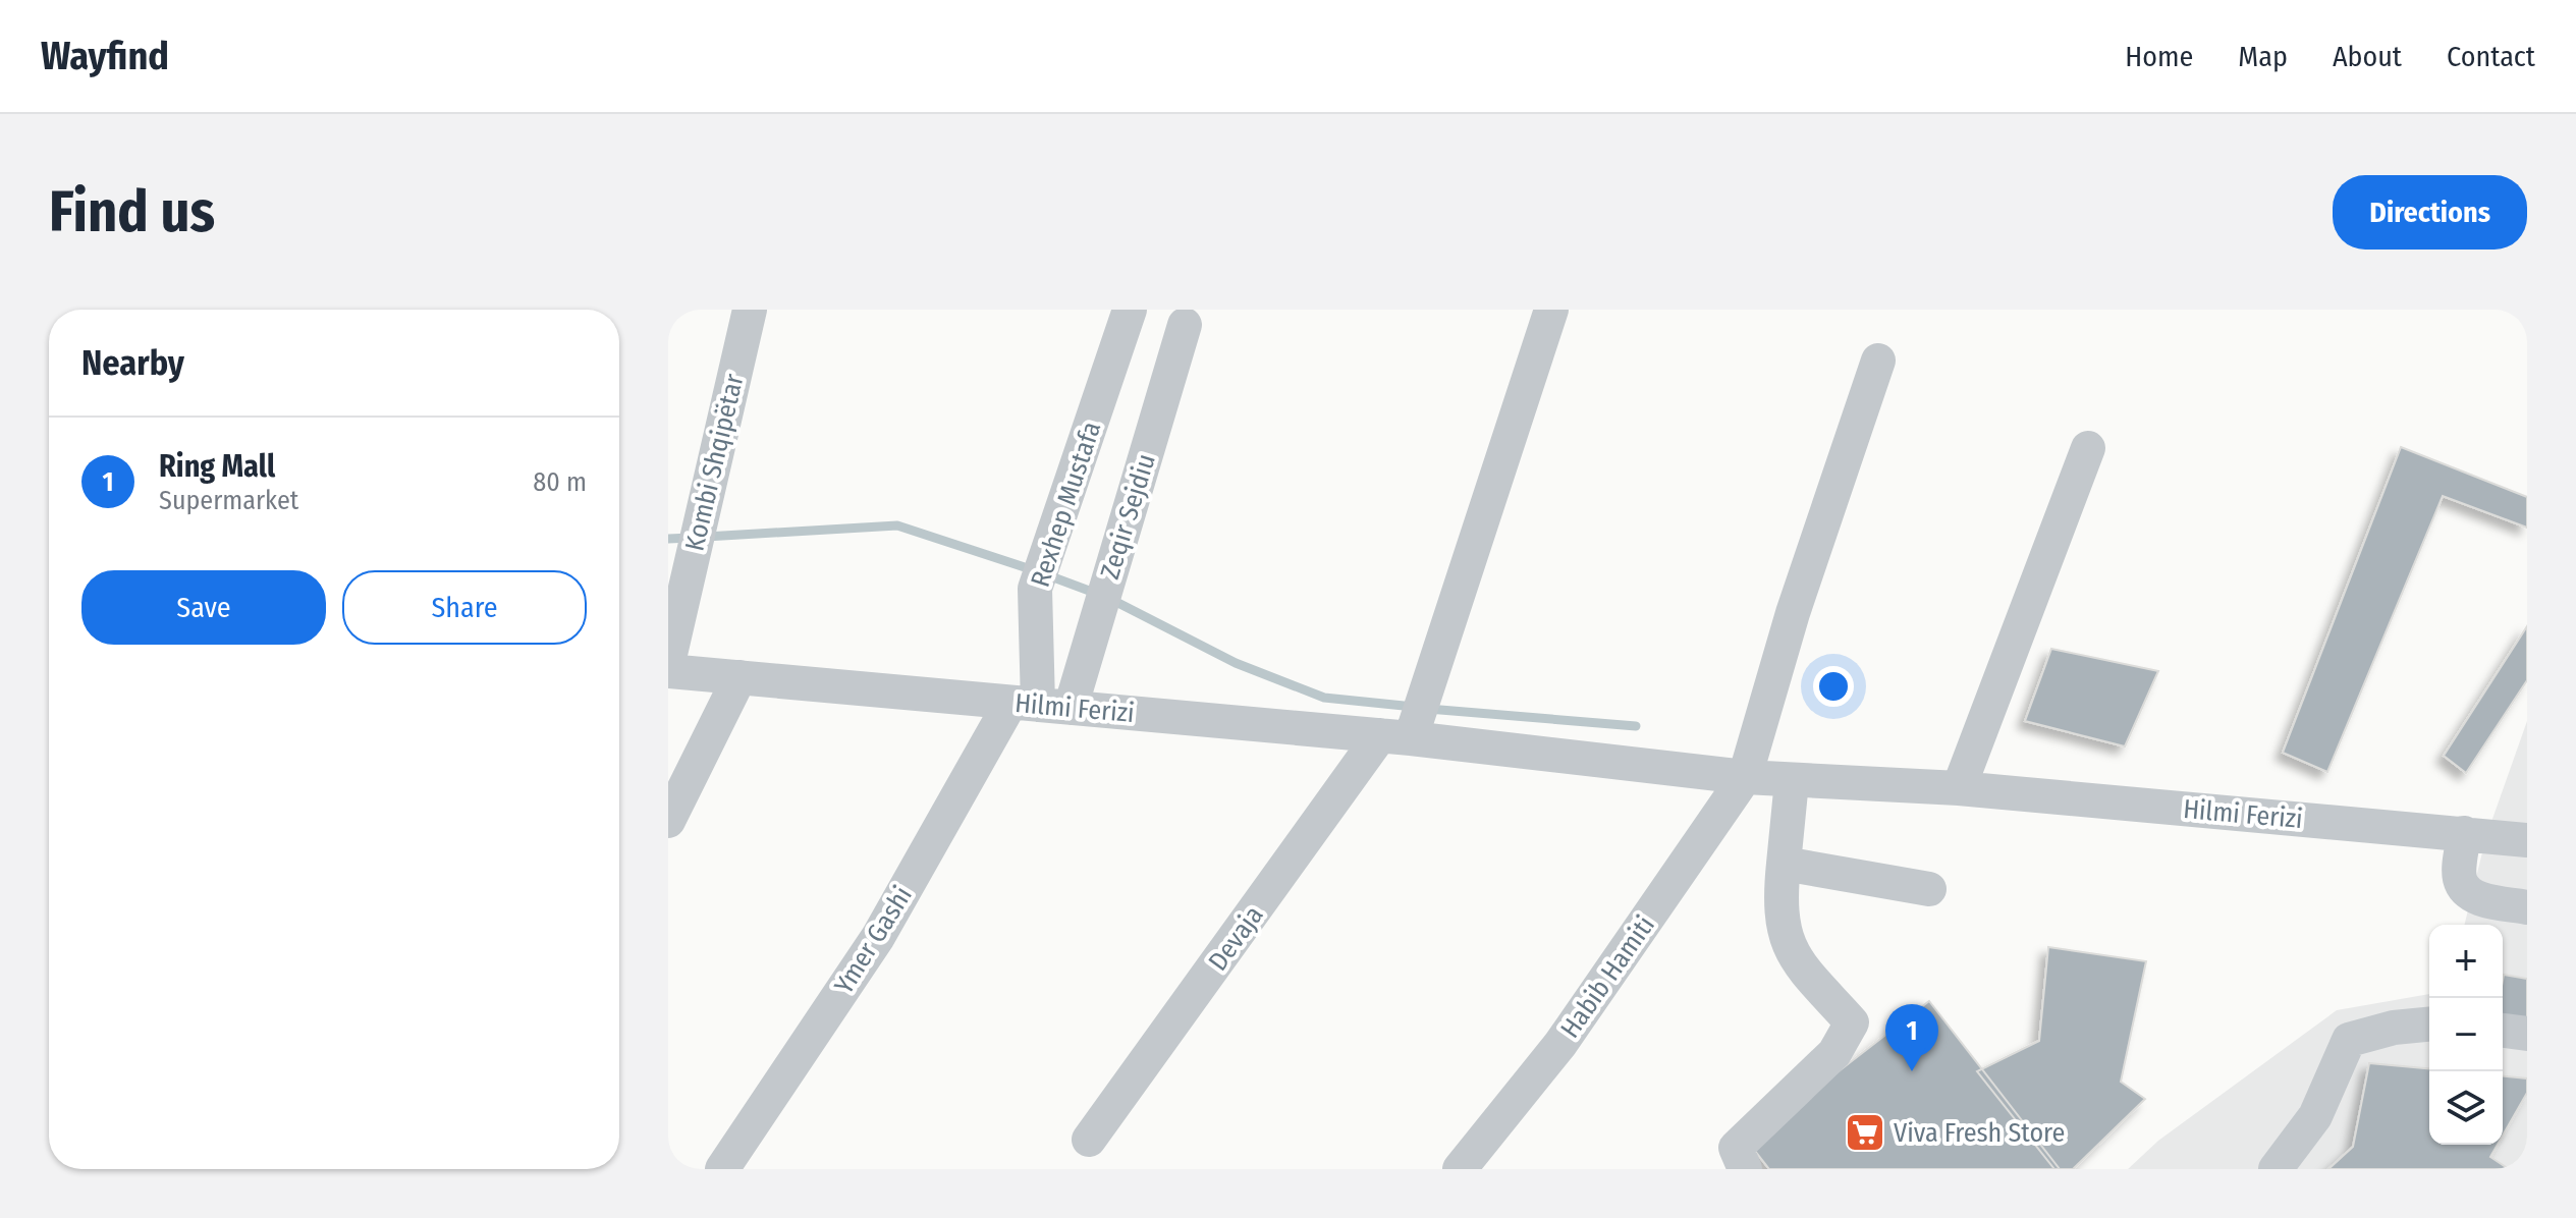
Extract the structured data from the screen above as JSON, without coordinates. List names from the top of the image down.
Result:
{
  "streets": {
    "street": [
      "Kombi Shqipëtar",
      "Rexhep Mustafa",
      "Zeqir Sejdiu",
      "Hilmi Ferizi",
      "Devaja",
      "Ymer Gashi",
      "Habib Hamiti"
    ]
  },
  "crossings": [
    ["Rexhep Mustafa", "Zeqir Sejdiu"],
    ["Rexhep Mustafa", "Hilmi Ferizi"],
    ["Rexhep Mustafa", "Ymer Gashi"],
    ["Zeqir Sejdiu", "Hilmi Ferizi"],
    ["Zeqir Sejdiu", "Ymer Gashi"],
    ["Hilmi Ferizi", "Devaja"],
    ["Hilmi Ferizi", "Ymer Gashi"],
    ["Hilmi Ferizi", "Habib Hamiti"]
  ],
  "places": {
    "supermarket": ["Viva Fresh Store"]
  },
  "page": {
    "header": "Wayfind",
    "nav": [
      "Home",
      "Map",
      "About",
      "Contact"
    ],
    "buttons": [
      "Directions",
      ["Save", "Share"]
    ],
    "title": "Find us",
    "heading": "Nearby",
    "list": [
      {
        "mark": "1",
        "name": "Ring Mall",
        "note": "Supermarket",
        "value": "80 m"
      }
    ],
    "map_buttons": ["+", "−"],
    "pins": "1"
  }
}
